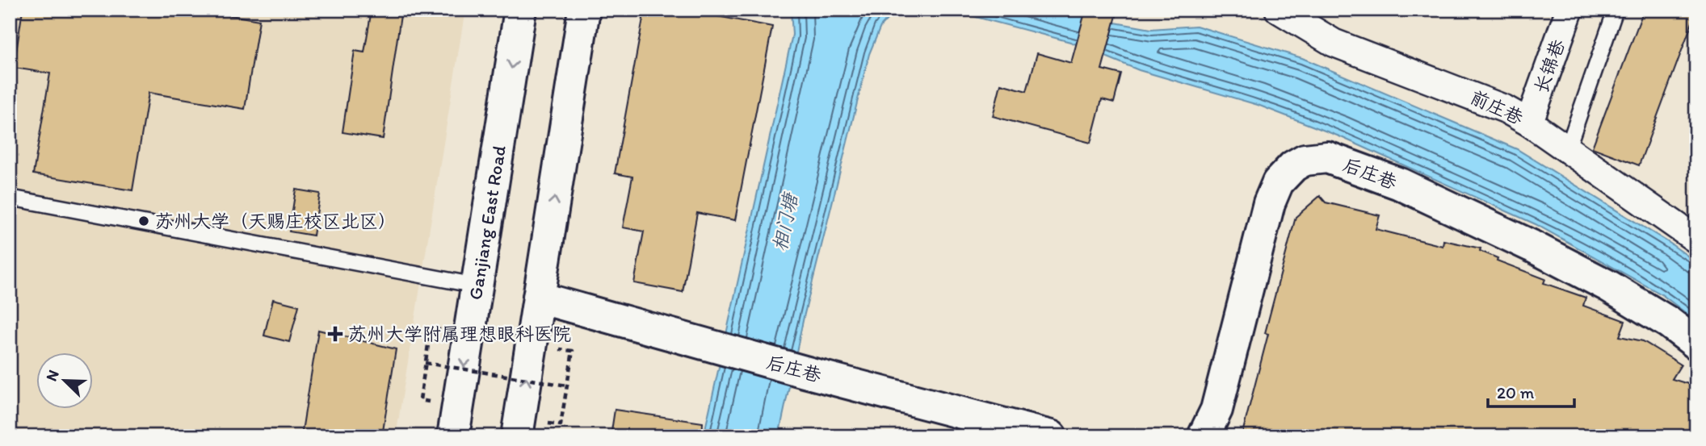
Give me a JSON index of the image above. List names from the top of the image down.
{
  "streets": {
    "street": [
      "长锦巷",
      "前庄巷",
      "后庄巷",
      "Ganjiang East Road"
    ]
  },
  "crossings": [
    ["长锦巷", "前庄巷"]
  ],
  "water": ["相门塘"],
  "places": {
    "other": ["苏州大学（天赐庄校区北区）"],
    "health": ["苏州大学附属理想眼科医院"]
  },
  "scale_bar": "20 m",
  "north": "top left"
}
